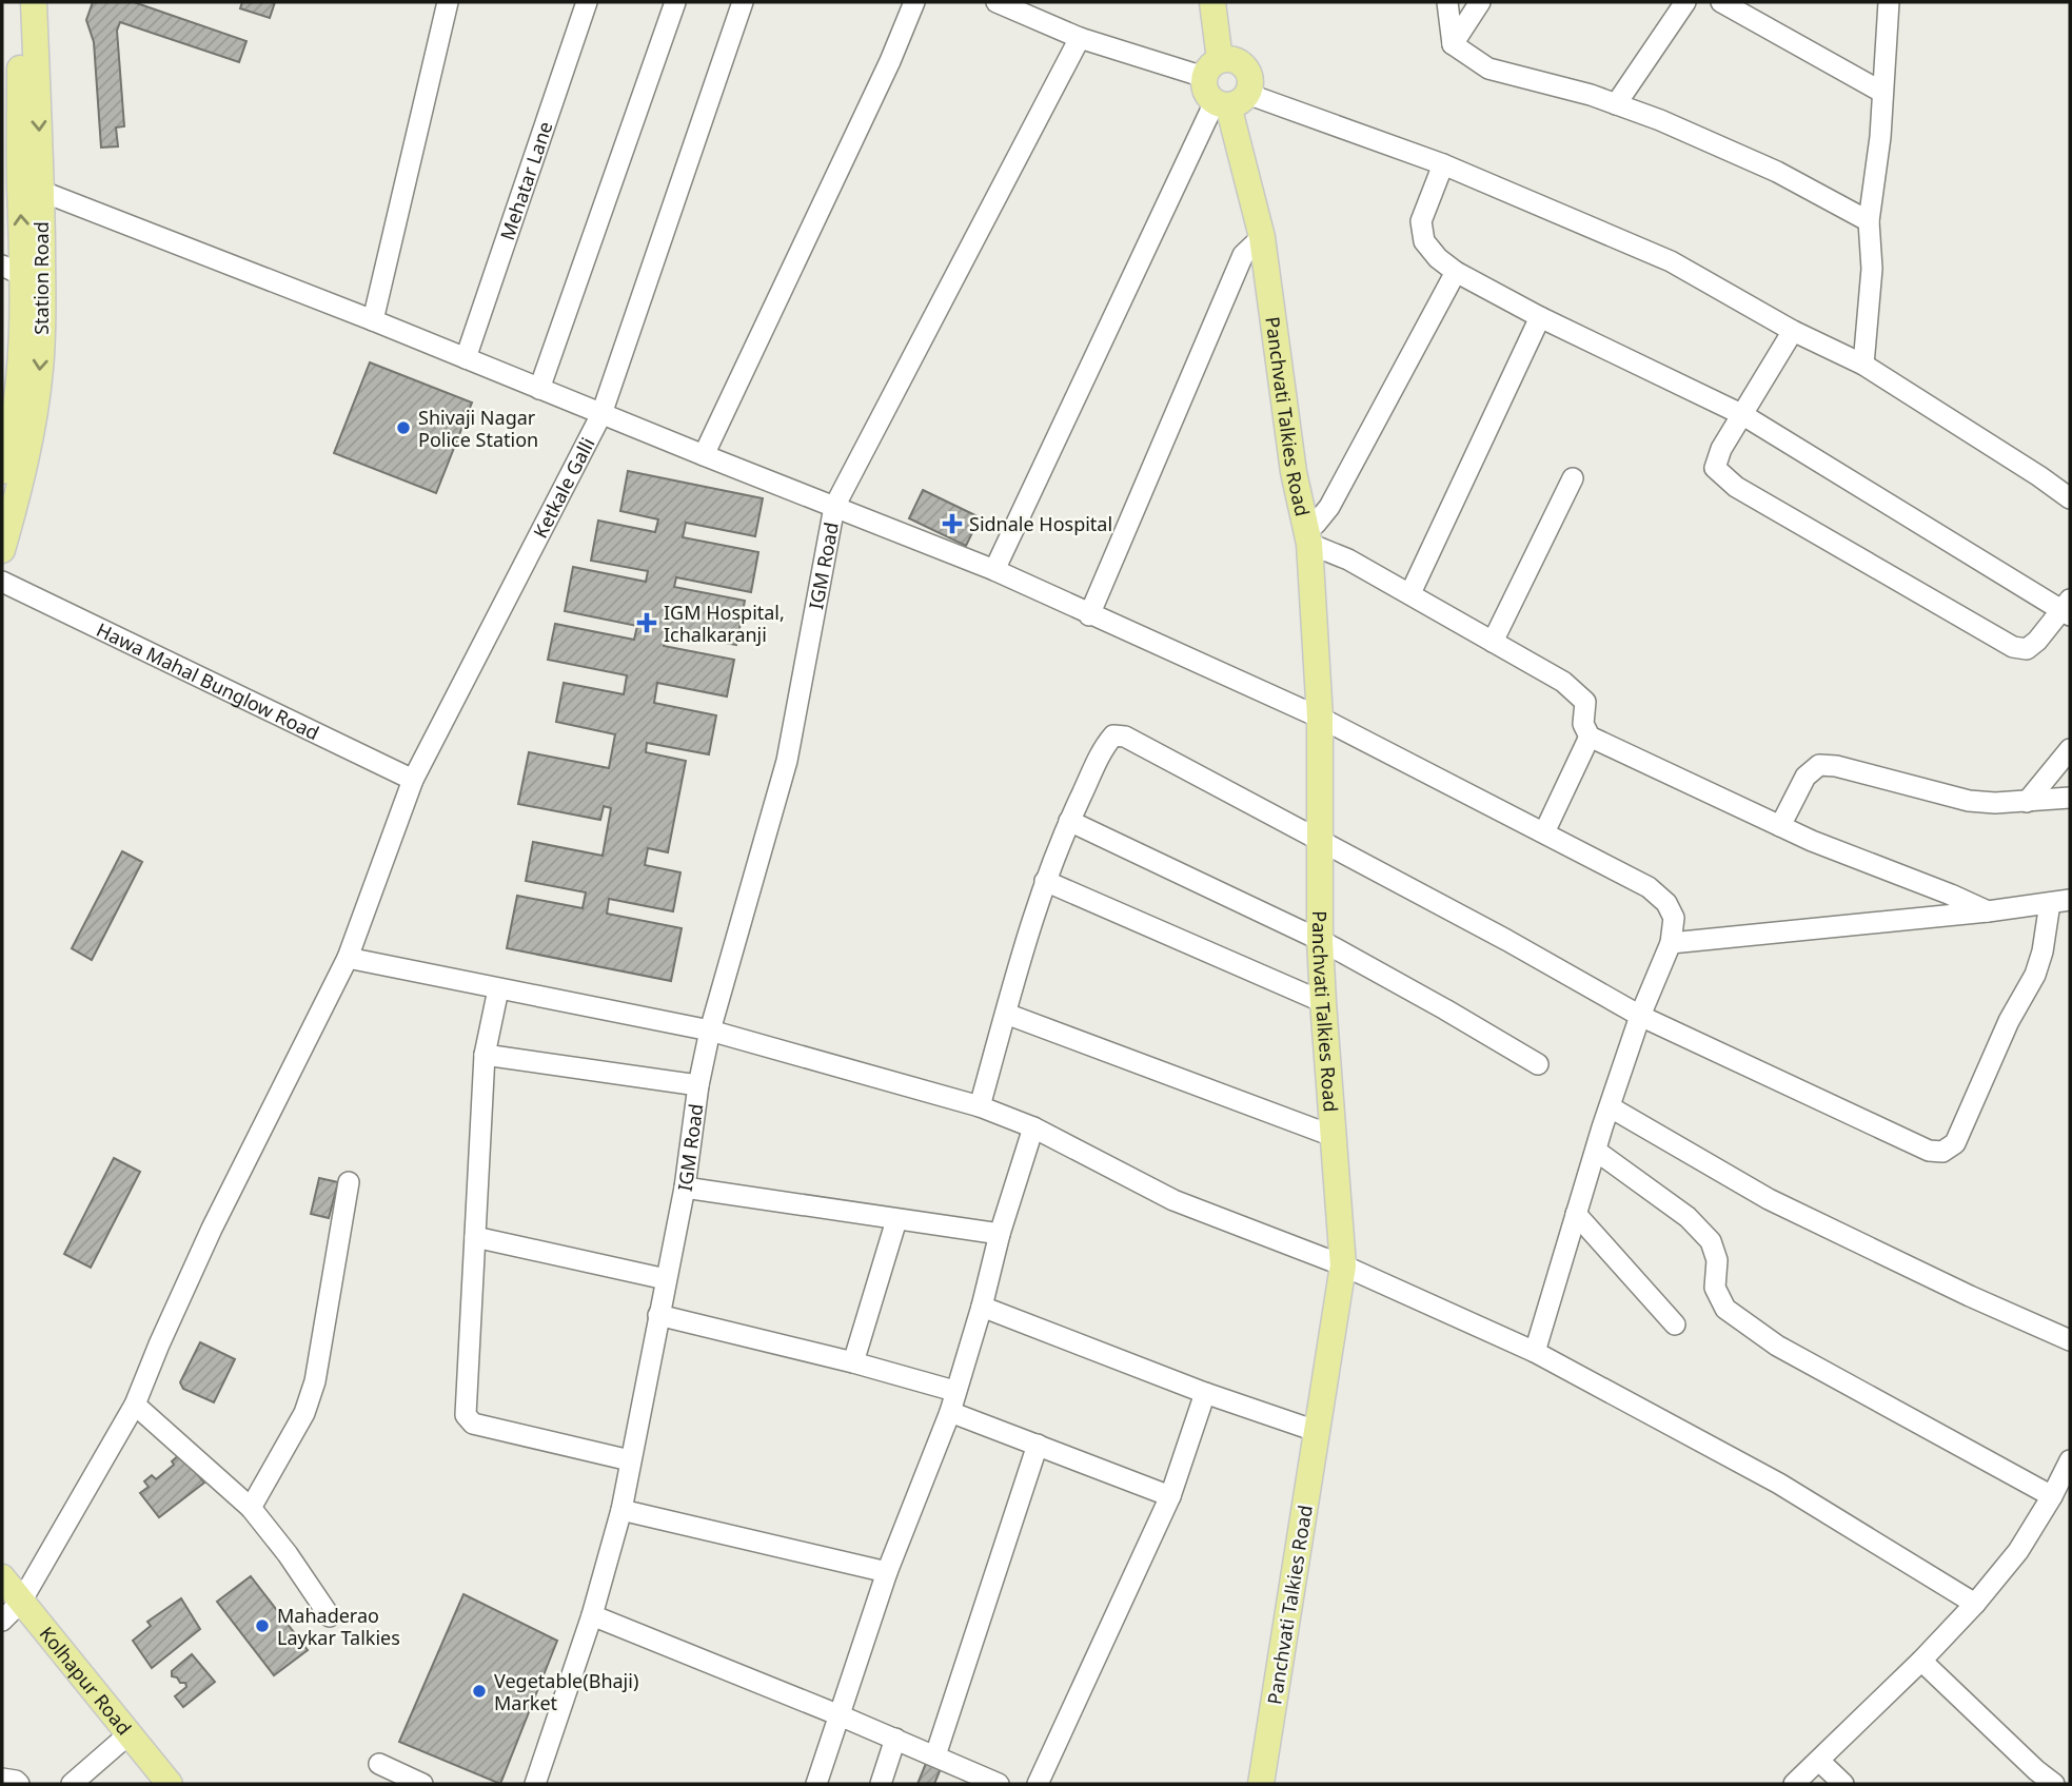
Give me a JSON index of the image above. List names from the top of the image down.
{
  "streets": {
    "main road": ["Station Road", "Panchvati Talkies Road", "Kolhapur Road"],
    "street": [
      "Mehatar Lane",
      "Ketkale Galli",
      "IGM Road",
      "Hawa Mahal Bunglow Road"
    ]
  },
  "crossings": [
    ["Ketkale Galli", "Hawa Mahal Bunglow Road"],
    ["Ketkale Galli", "Kolhapur Road"]
  ],
  "places": {
    "other": ["Shivaji Nagar Police Station", "Mahaderao Laykar Talkies", "Vegetable(Bhaji) Market"],
    "health": ["Sidnale Hospital", "IGM Hospital, Ichalkaranji"]
  }
}
